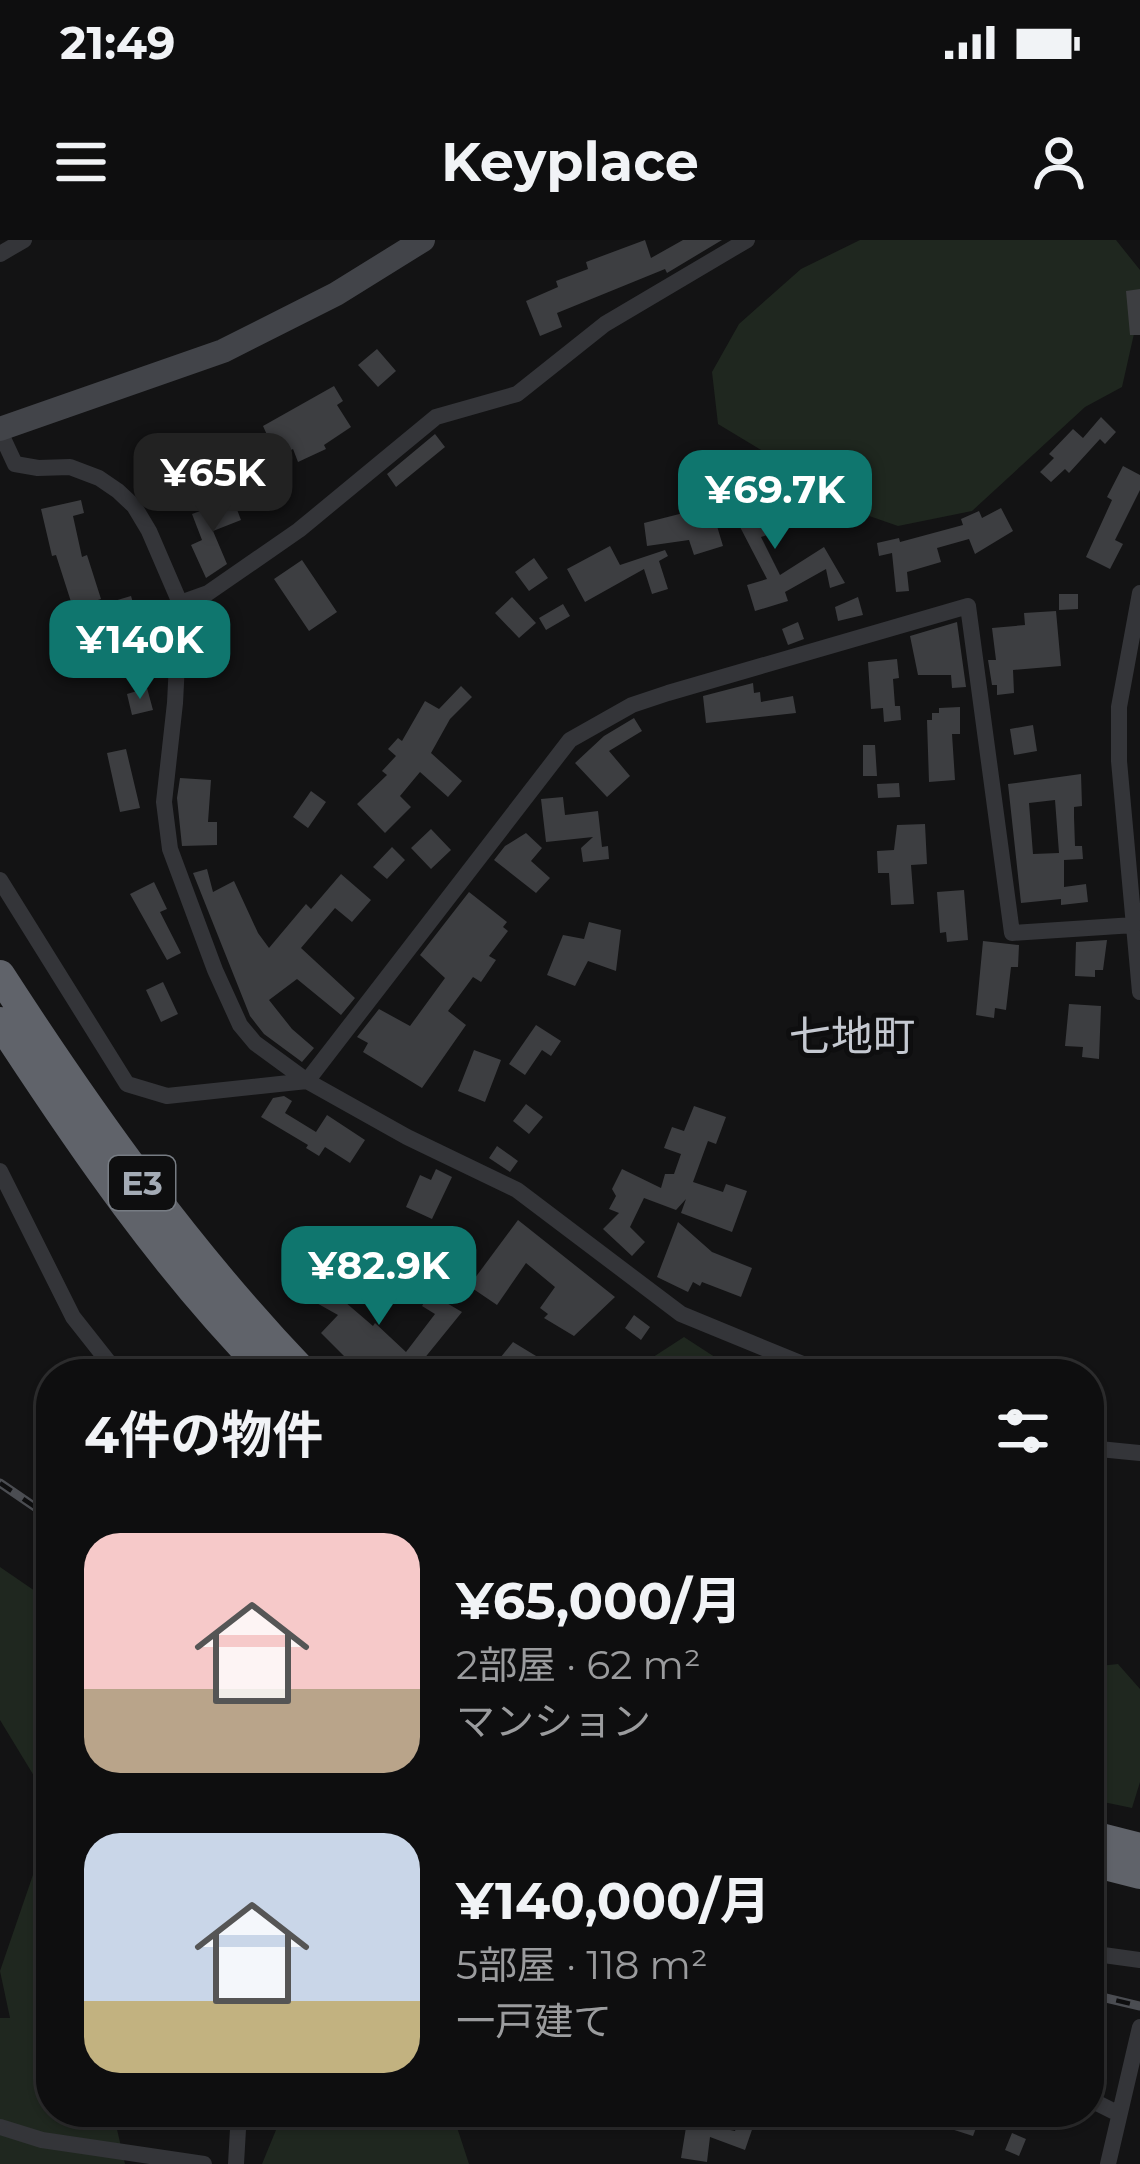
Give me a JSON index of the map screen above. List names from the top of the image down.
{
  "streets": {
    "highway": ["E3"]
  },
  "districts": ["七地町"],
  "page": {
    "status": "21:49",
    "header": "Keyplace",
    "price": [
      "¥65K",
      "¥69.7K",
      "¥140K",
      "¥82.9K"
    ],
    "heading": "4件の物件",
    "list": [
      {
        "name": "¥65,000/月",
        "note": "2部屋 · 62 m² · マンション"
      },
      {
        "name": "¥140,000/月",
        "note": "5部屋 · 118 m² · 一戸建て"
      }
    ]
  }
}
